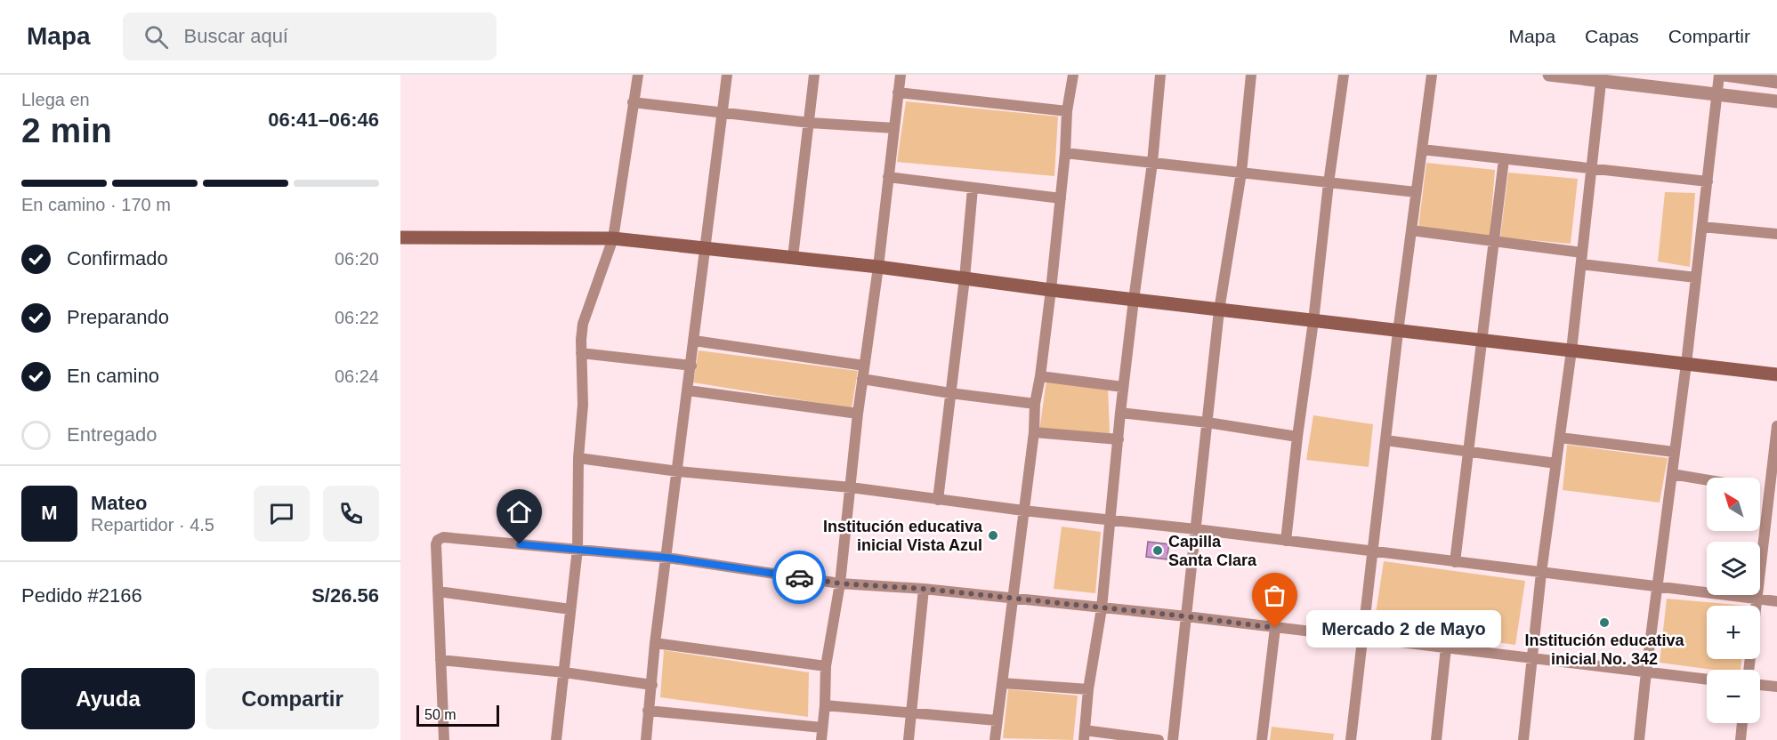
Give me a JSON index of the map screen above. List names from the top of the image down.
{
  "places": [
    "Institución educativa inicial Vista Azul",
    "Capilla Santa Clara",
    "Institución educativa inicial No. 342",
    "Mercado 2 de Mayo"
  ],
  "scale_bar": "50 m",
  "north": "top left",
  "page": {
    "header": "Mapa",
    "search": "Buscar aquí",
    "nav": ["Mapa", "Capas", "Compartir"],
    "heading": ["2 min", "Llega en", "06:41–06:46"],
    "panel": [
      "Mateo",
      "Repartidor · 4.5",
      "Pedido #2166",
      "S/26.56"
    ],
    "bar": "En camino · 170 m",
    "list": [
      ["Confirmado", "06:20"],
      ["Preparando", "06:22"],
      ["En camino", "06:24"],
      "Entregado"
    ],
    "map_buttons": ["+", "−"],
    "round": "M",
    "bubble": "Mercado 2 de Mayo",
    "buttons": ["Ayuda", "Compartir"],
    "scale": "50 m"
  }
}
